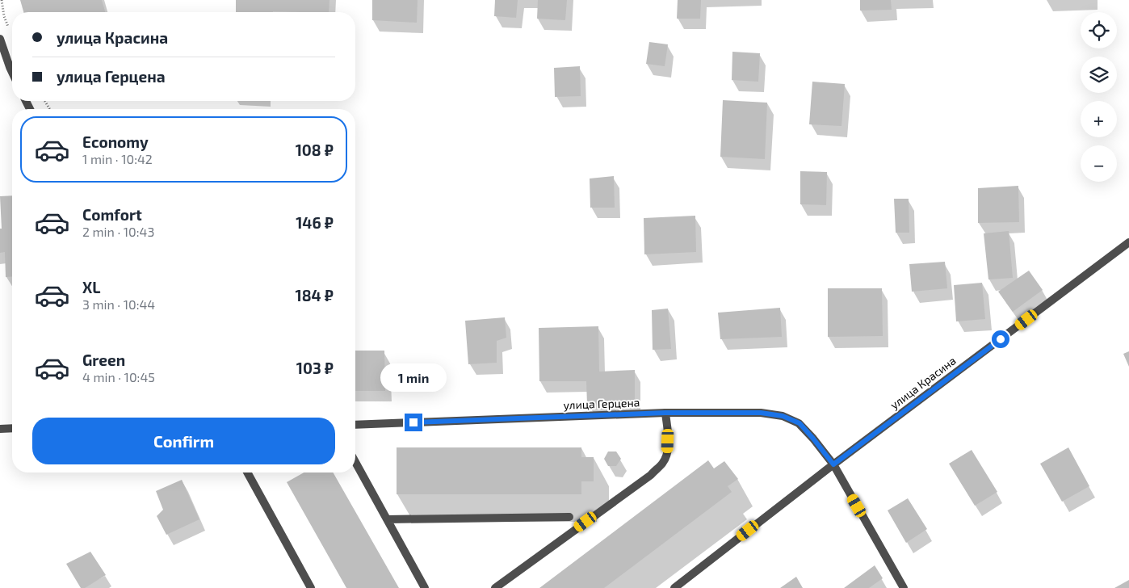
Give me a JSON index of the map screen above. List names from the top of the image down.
{
  "streets": {
    "street": ["улица Красина", "улица Герцена"]
  },
  "crossings": [
    ["улица Красина", "улица Герцена"]
  ],
  "page": {
    "map_buttons": ["+", "−"],
    "banner": ["улица Красина", "улица Герцена"],
    "list": [
      {
        "name": "Economy",
        "note": "1 min · 10:42",
        "value": "108 ₽"
      },
      {
        "name": "Comfort",
        "note": "2 min · 10:43",
        "value": "146 ₽"
      },
      {
        "name": "XL",
        "note": "3 min · 10:44",
        "value": "184 ₽"
      },
      {
        "name": "Green",
        "note": "4 min · 10:45",
        "value": "103 ₽"
      }
    ],
    "bubble": "1 min",
    "buttons": "Confirm"
  }
}
